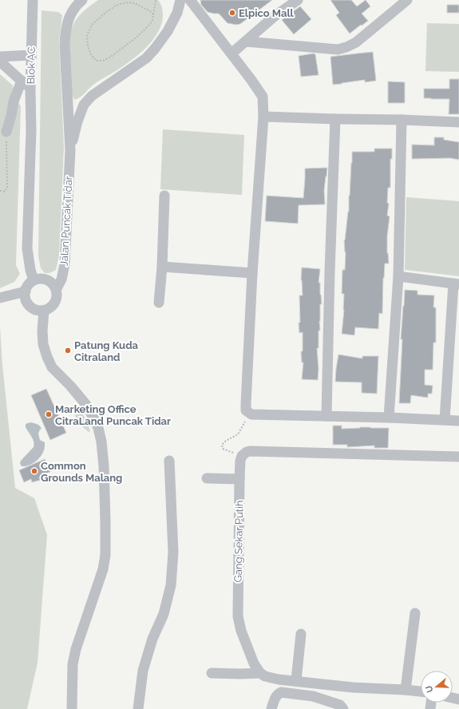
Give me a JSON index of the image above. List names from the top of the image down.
{
  "streets": {
    "street": ["Blok AC", "Jalan Puncak Tidar", "Gang Sekar Putih"]
  },
  "crossings": [
    ["Blok AC", "Jalan Puncak Tidar"]
  ],
  "places": [
    "Elpico Mall",
    "Patung Kuda Citraland",
    "Marketing Office CitraLand Puncak Tidar",
    "Common Grounds Malang"
  ],
  "north": "left"
}
